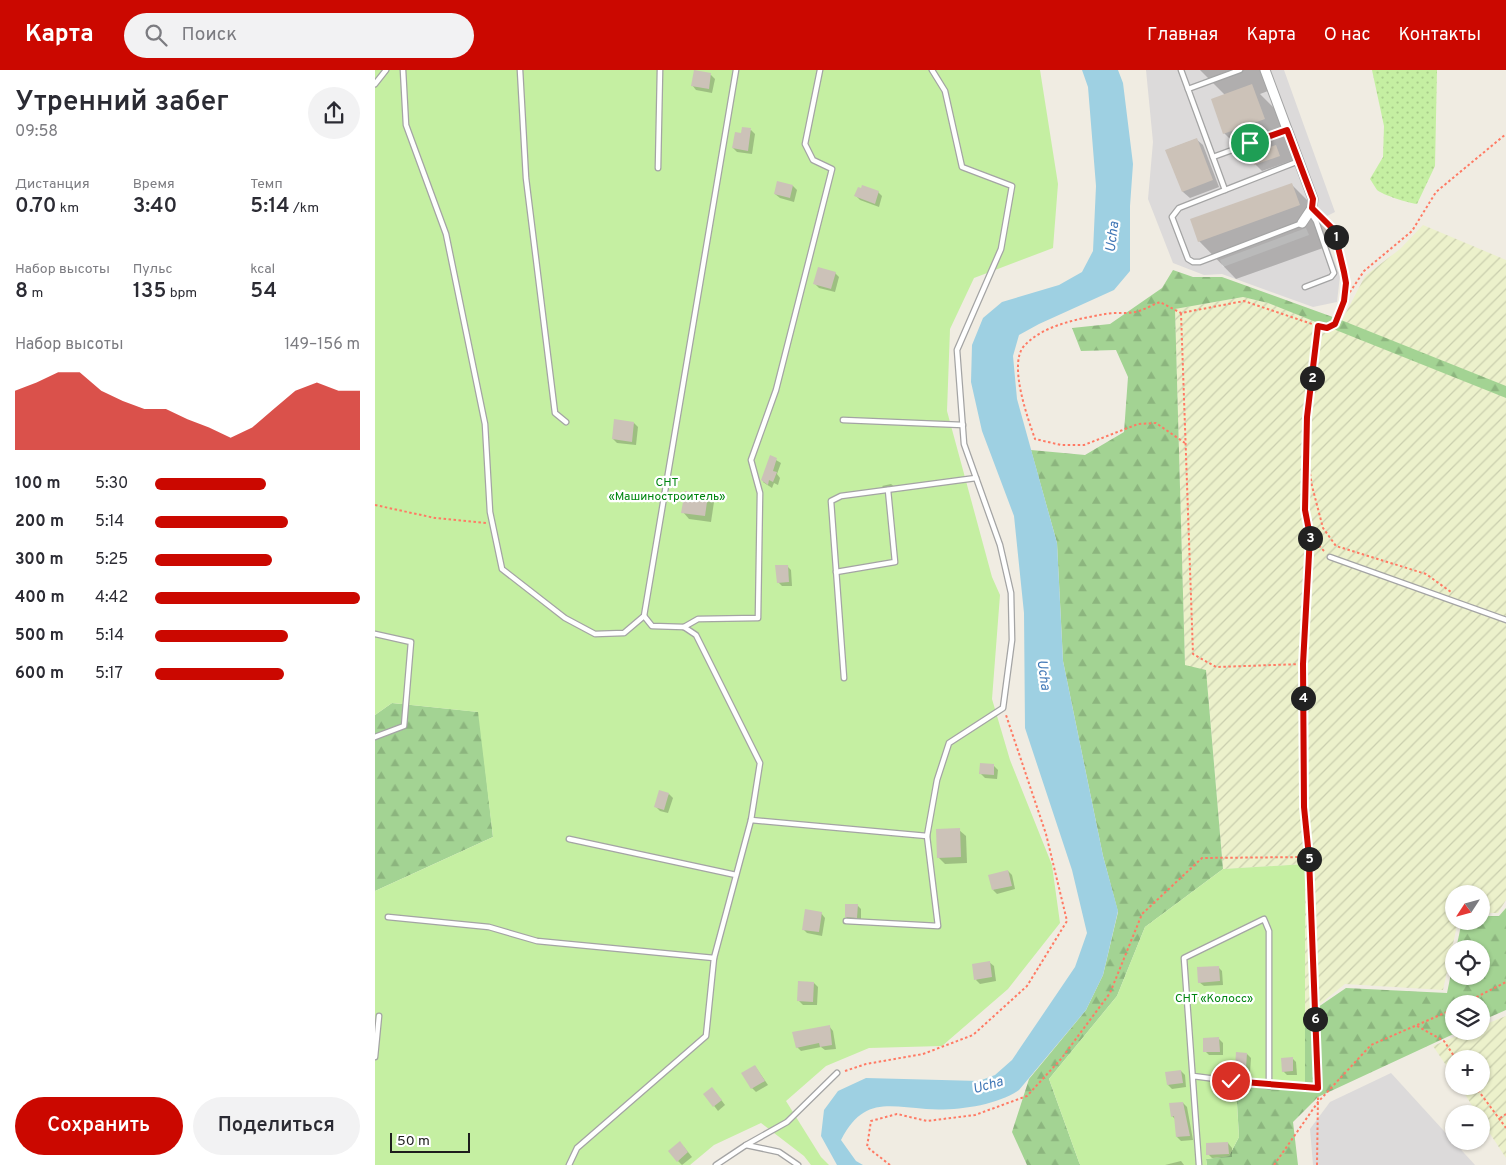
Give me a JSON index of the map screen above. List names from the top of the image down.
{
  "water": ["Ucha"],
  "parks": ["СНТ «Машиностроитель»", "СНТ «Колосс»"],
  "scale_bar": "50 m",
  "north": "bottom left",
  "page": {
    "header": "Карта",
    "search": "Поиск",
    "nav": [
      "Главная",
      "Карта",
      "О нас",
      "Контакты"
    ],
    "heading": ["Утренний забег", "09:58"],
    "stats": [
      ["Дистанция", "0.70 km"],
      ["Время", "3:40"],
      ["Темп", "5:14 /km"],
      ["Набор высоты", "8 m"],
      ["Пульс", "135 bpm"],
      ["kcal", "54"]
    ],
    "pins": [
      "1",
      "2",
      "3",
      "4",
      "5",
      "6"
    ],
    "chart": ["Набор высоты", "149–156 m"],
    "list": [
      {
        "name": "100 m",
        "note": "5:30"
      },
      {
        "name": "200 m",
        "note": "5:14"
      },
      {
        "name": "300 m",
        "note": "5:25"
      },
      {
        "name": "400 m",
        "note": "4:42"
      },
      {
        "name": "500 m",
        "note": "5:14"
      },
      {
        "name": "600 m",
        "note": "5:17"
      }
    ],
    "map_buttons": ["+", "−"],
    "buttons": ["Сохранить", "Поделиться"],
    "scale": "50 m"
  }
}
